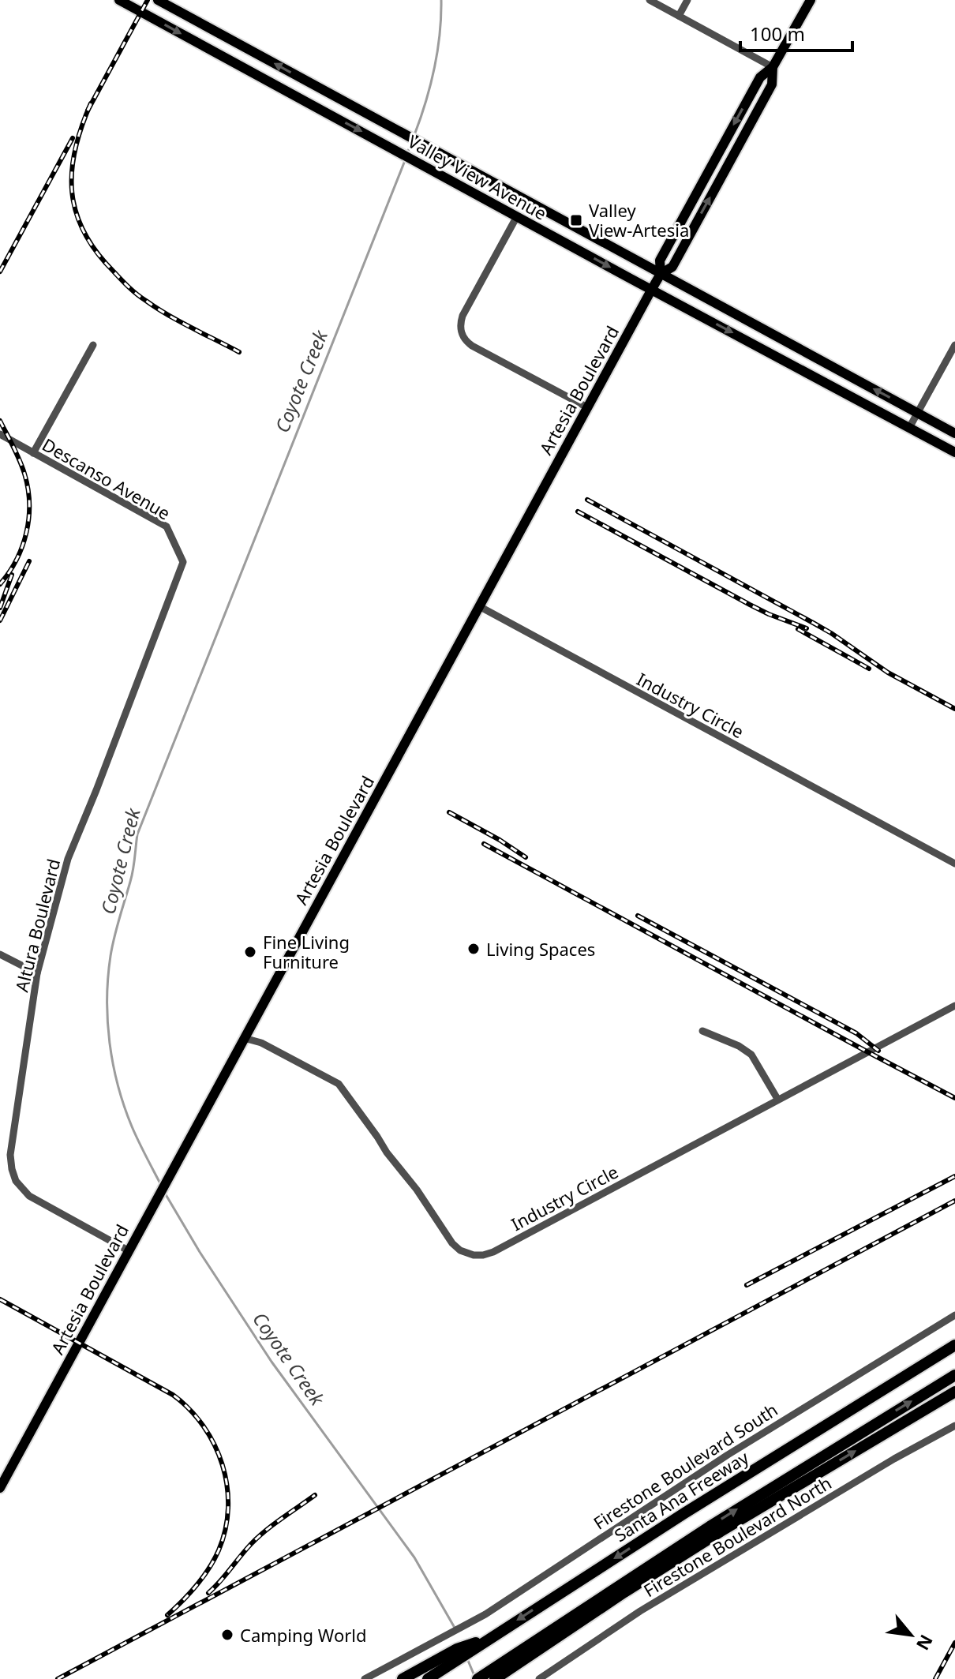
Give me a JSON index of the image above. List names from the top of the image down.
{
  "streets": {
    "highway": ["Santa Ana Freeway"],
    "main road": ["Valley View Avenue", "Artesia Boulevard"],
    "street": [
      "Descanso Avenue",
      "Industry Circle",
      "Altura Boulevard",
      "Firestone Boulevard South",
      "Firestone Boulevard North"
    ]
  },
  "crossings": [
    ["Valley View Avenue", "Artesia Boulevard"],
    ["Artesia Boulevard", "Industry Circle"],
    ["Artesia Boulevard", "Altura Boulevard"],
    ["Descanso Avenue", "Altura Boulevard"]
  ],
  "water": ["Coyote Creek"],
  "places": {
    "transit": ["Valley View-Artesia"],
    "other": ["Living Spaces", "Fine Living Furniture", "Camping World"]
  },
  "scale_bar": "100 m",
  "north": "bottom right"
}
